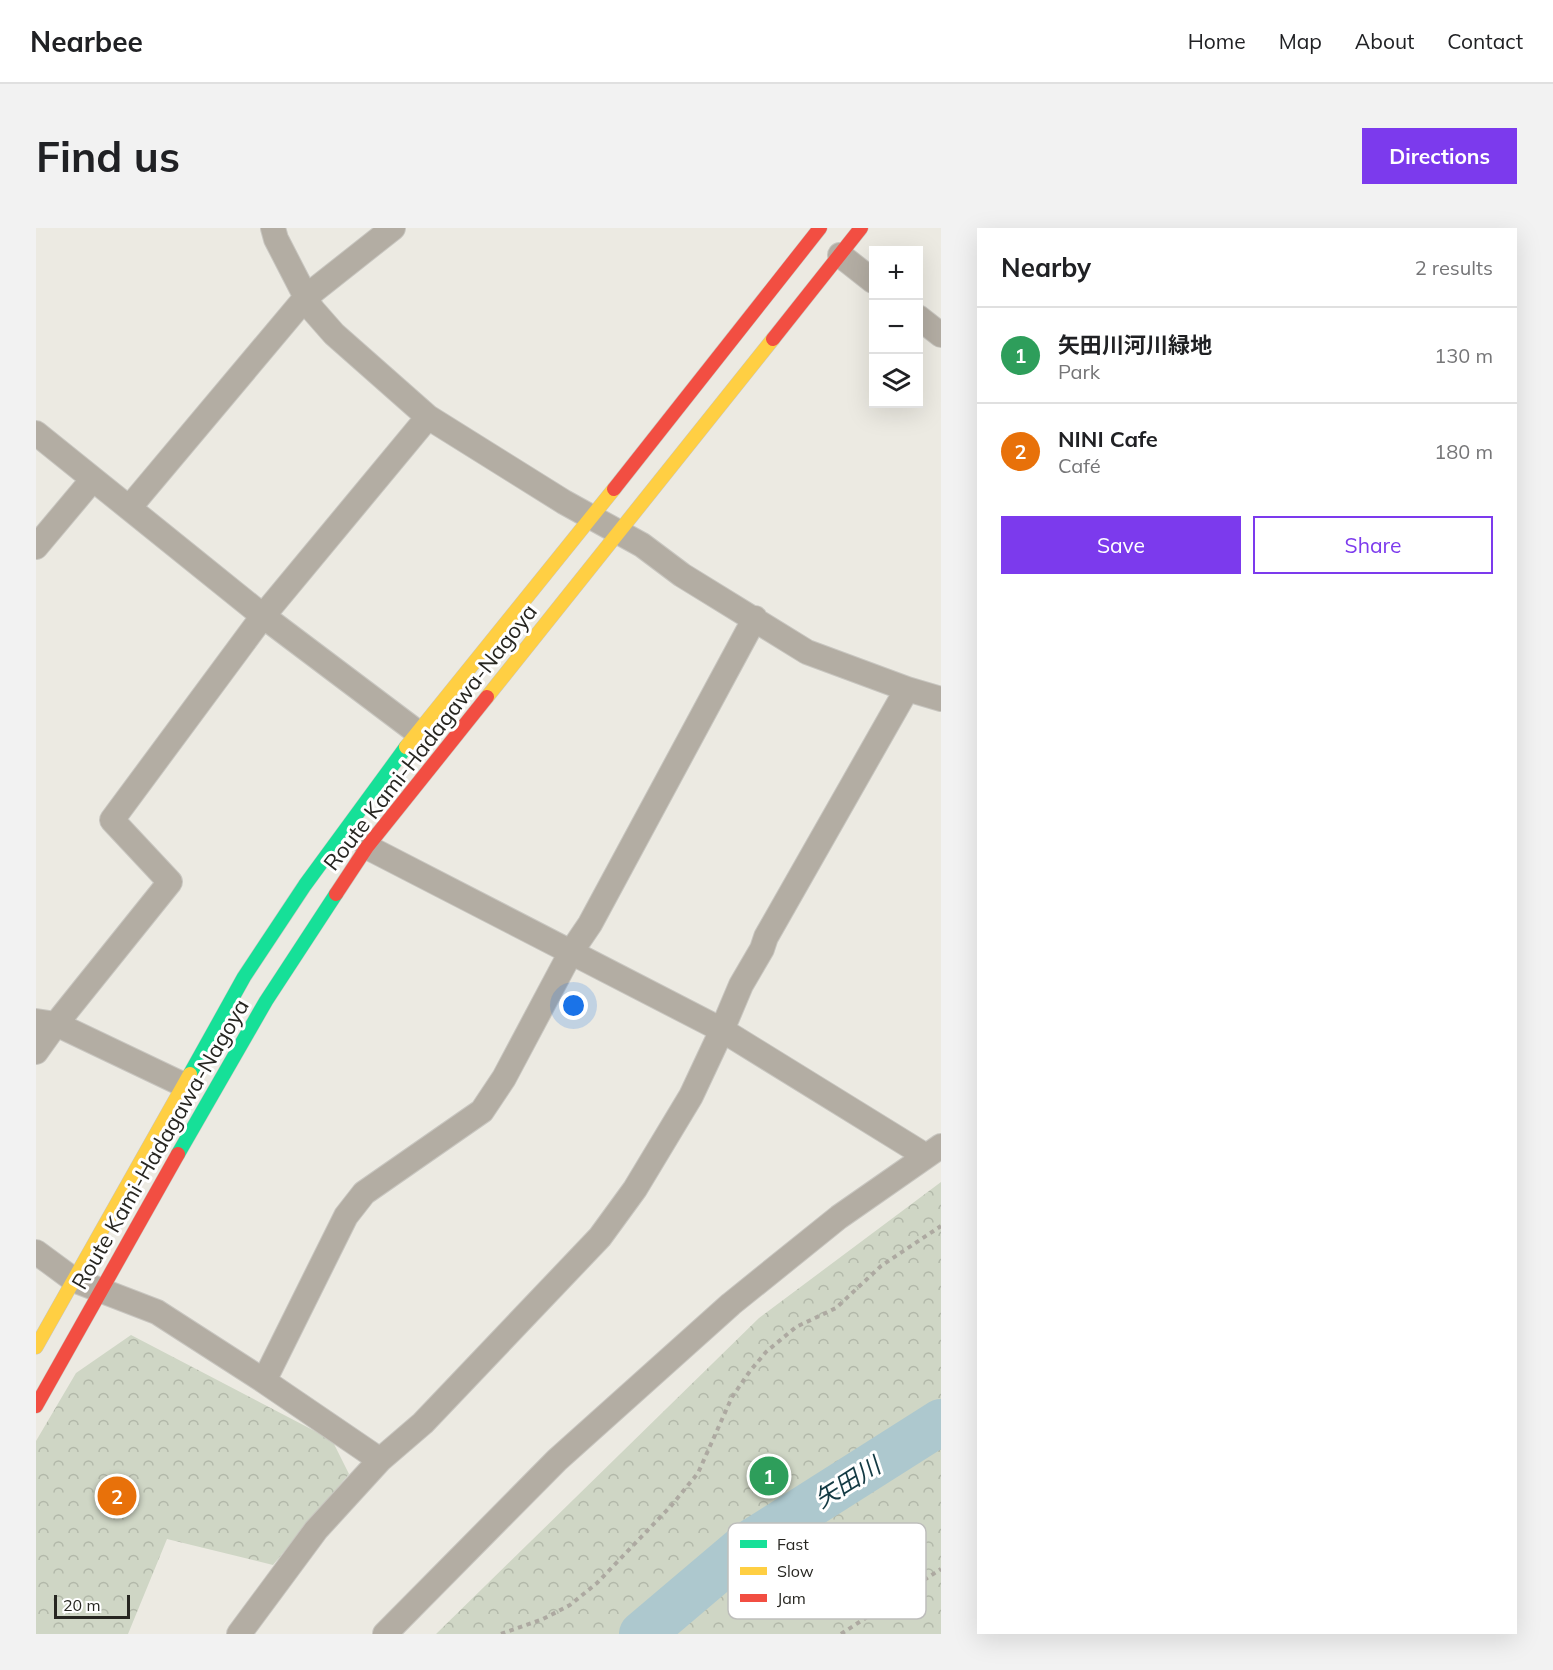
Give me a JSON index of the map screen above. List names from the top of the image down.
{
  "streets": {
    "main road": ["Route Kami-Hadagawa-Nagoya"]
  },
  "water": ["矢田川"],
  "legend": ["Fast", "Slow", "Jam"],
  "scale_bar": "20 m",
  "page": {
    "header": "Nearbee",
    "nav": [
      "Home",
      "Map",
      "About",
      "Contact"
    ],
    "buttons": [
      "Directions",
      ["Save", "Share"]
    ],
    "title": "Find us",
    "heading": ["Nearby", "2 results"],
    "map_buttons": ["+", "−"],
    "list": [
      {
        "mark": "1",
        "name": "矢田川河川緑地",
        "note": "Park",
        "value": "130 m"
      },
      {
        "mark": "2",
        "name": "NINI Cafe",
        "note": "Café",
        "value": "180 m"
      }
    ],
    "pins": ["1", "2"],
    "scale": "20 m"
  }
}
